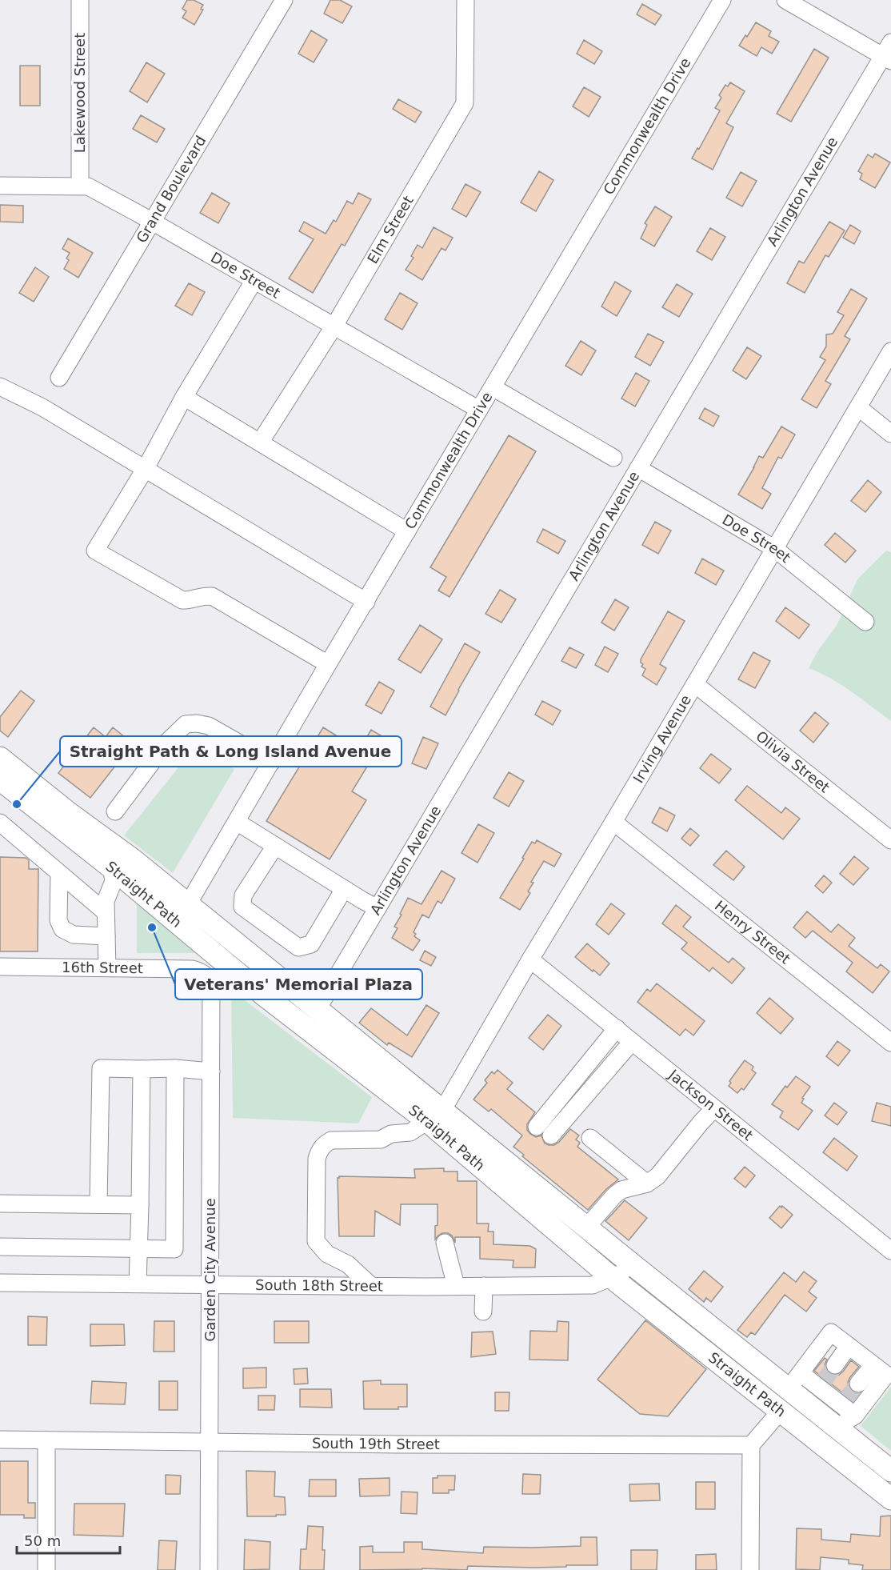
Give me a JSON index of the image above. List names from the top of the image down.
{
  "streets": {
    "main road": ["Straight Path"],
    "street": [
      "Lakewood Street",
      "Commonwealth Drive",
      "Grand Boulevard",
      "Arlington Avenue",
      "Elm Street",
      "Doe Street",
      "Irving Avenue",
      "Olivia Street",
      "Henry Street",
      "16th Street",
      "Jackson Street",
      "Garden City Avenue",
      "South 18th Street",
      "South 19th Street"
    ]
  },
  "crossings": [
    ["Lakewood Street", "Doe Street"],
    ["Commonwealth Drive", "Doe Street"],
    ["Commonwealth Drive", "Straight Path"],
    ["Grand Boulevard", "Doe Street"],
    ["Arlington Avenue", "Doe Street"],
    ["Arlington Avenue", "Straight Path"],
    ["Elm Street", "Doe Street"],
    ["Doe Street", "Irving Avenue"],
    ["Irving Avenue", "Olivia Street"],
    ["Irving Avenue", "Straight Path"],
    ["Irving Avenue", "Henry Street"],
    ["Irving Avenue", "Jackson Street"],
    ["Straight Path", "South 18th Street"],
    ["16th Street", "Garden City Avenue"],
    ["Garden City Avenue", "South 18th Street"],
    ["Garden City Avenue", "South 19th Street"]
  ],
  "places": ["Straight Path & Long Island Avenue", "Veterans' Memorial Plaza"],
  "scale_bar": "50 m"
}
